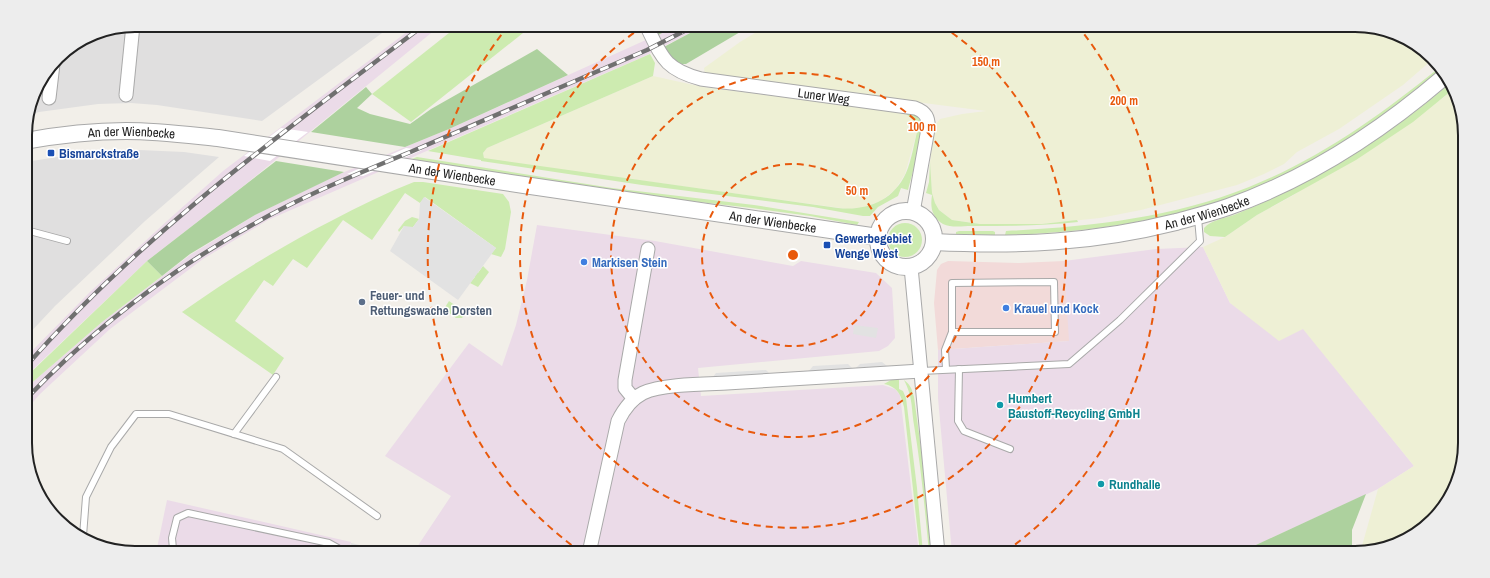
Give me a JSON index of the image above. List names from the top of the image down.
{
  "streets": {
    "street": ["Luner Weg", "An der Wienbecke"]
  },
  "crossings": [
    ["Luner Weg", "An der Wienbecke"]
  ],
  "places": {
    "transit": ["Bismarckstraße", "Gewerbegebiet Wenge West"],
    "other": [
      "Markisen Stein",
      "Feuer- und Rettungswache Dorsten",
      "Krauel und Kock",
      "Humbert Baustoff-Recycling GmbH",
      "Rundhalle"
    ]
  },
  "rings": [
    "150 m",
    "200 m",
    "100 m",
    "50 m"
  ]
}
